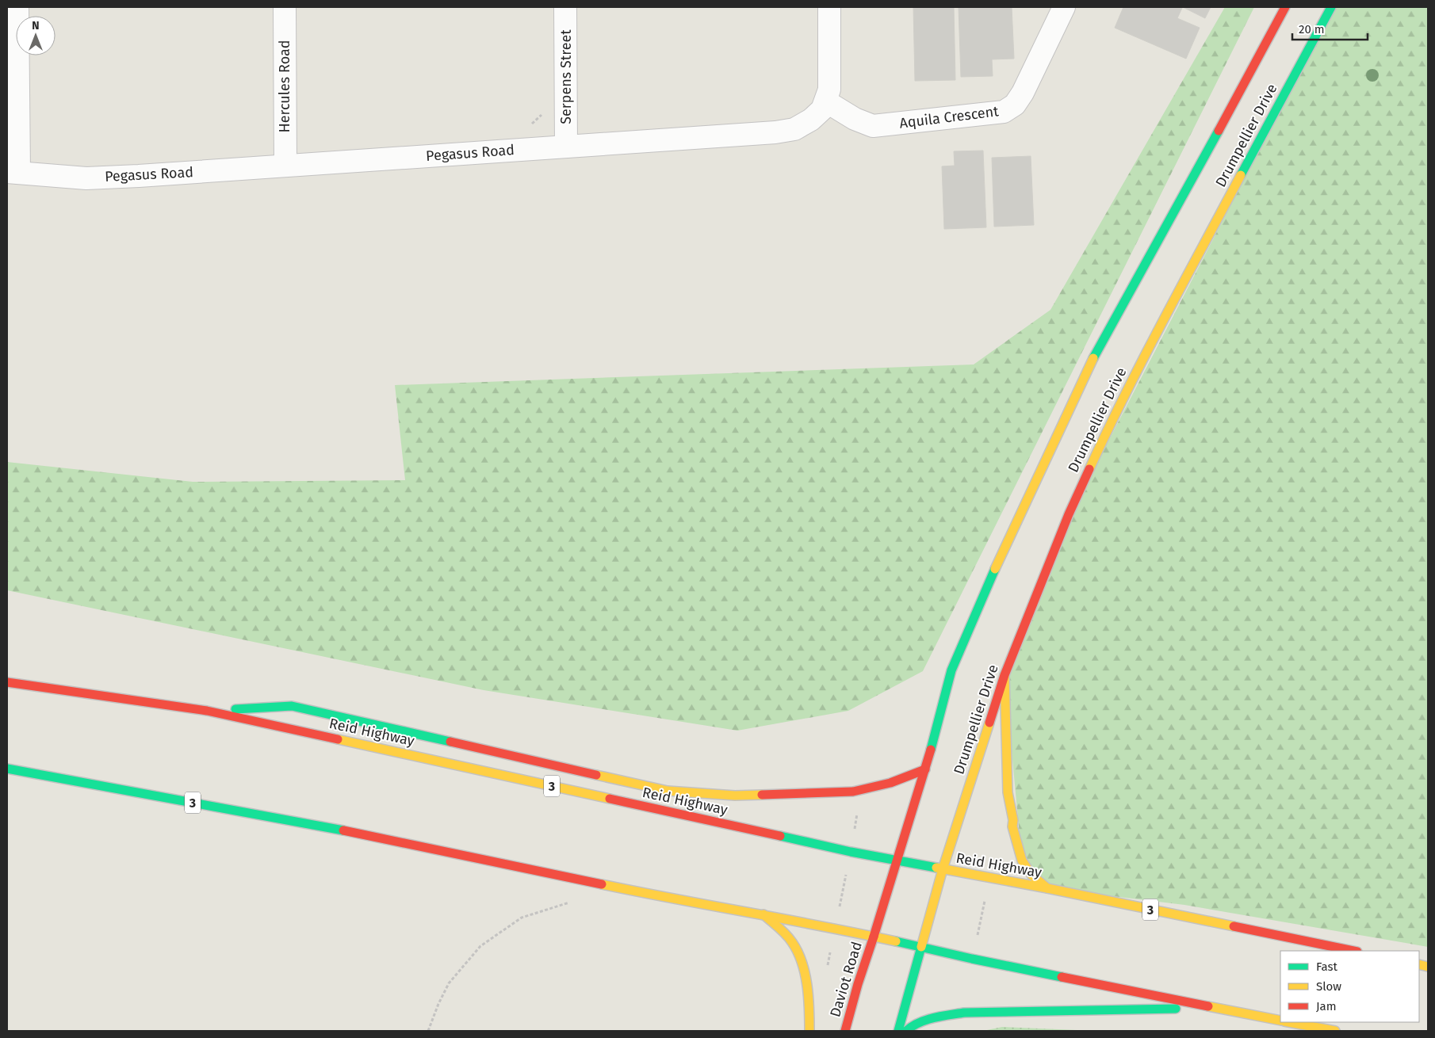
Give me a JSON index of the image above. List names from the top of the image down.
{
  "streets": {
    "main road": [
      "Drumpellier Drive",
      "Reid Highway",
      "3",
      "Daviot Road"
    ],
    "street": [
      "Serpens Street",
      "Hercules Road",
      "Aquila Crescent",
      "Pegasus Road"
    ]
  },
  "crossings": [
    ["Serpens Street", "Pegasus Road"],
    ["Hercules Road", "Pegasus Road"],
    ["Aquila Crescent", "Pegasus Road"],
    ["Drumpellier Drive", "Reid Highway"],
    ["Drumpellier Drive", "3"],
    ["Drumpellier Drive", "Daviot Road"],
    ["Reid Highway", "Daviot Road"],
    ["3", "Daviot Road"]
  ],
  "legend": ["Fast", "Slow", "Jam"],
  "scale_bar": "20 m",
  "north": "top"
}
